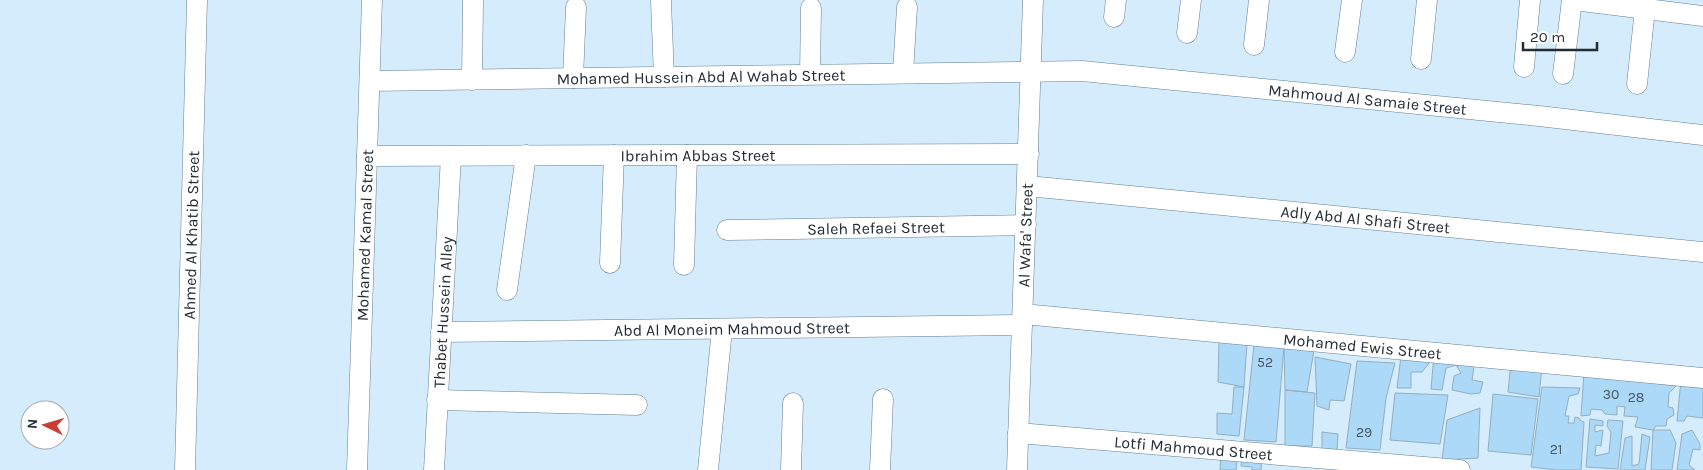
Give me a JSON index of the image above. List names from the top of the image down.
{
  "streets": {
    "street": [
      "Mohamed Hussein Abd Al Wahab Street",
      "Mahmoud Al Samaie Street",
      "Ibrahim Abbas Street",
      "Adly Abd Al Shafi Street",
      "Saleh Refaei Street",
      "Ahmed Al Khatib Street",
      "Mohamed Kamal Street",
      "Al Wafa' Street",
      "Thabet Hussein Alley",
      "Abd Al Moneim Mahmoud Street",
      "Mohamed Ewis Street",
      "Lotfi Mahmoud Street"
    ]
  },
  "crossings": [
    ["Mohamed Hussein Abd Al Wahab Street", "Mahmoud Al Samaie Street"],
    ["Mohamed Hussein Abd Al Wahab Street", "Mohamed Kamal Street"],
    ["Mohamed Hussein Abd Al Wahab Street", "Al Wafa' Street"],
    ["Mahmoud Al Samaie Street", "Al Wafa' Street"],
    ["Ibrahim Abbas Street", "Mohamed Kamal Street"],
    ["Ibrahim Abbas Street", "Al Wafa' Street"],
    ["Ibrahim Abbas Street", "Thabet Hussein Alley"],
    ["Adly Abd Al Shafi Street", "Al Wafa' Street"],
    ["Saleh Refaei Street", "Al Wafa' Street"],
    ["Al Wafa' Street", "Abd Al Moneim Mahmoud Street"],
    ["Al Wafa' Street", "Mohamed Ewis Street"],
    ["Al Wafa' Street", "Lotfi Mahmoud Street"],
    ["Thabet Hussein Alley", "Abd Al Moneim Mahmoud Street"],
    ["Abd Al Moneim Mahmoud Street", "Mohamed Ewis Street"]
  ],
  "house_numbers": [
    "52",
    "30",
    "28",
    "29",
    "21"
  ],
  "scale_bar": "20 m",
  "north": "left"
}
